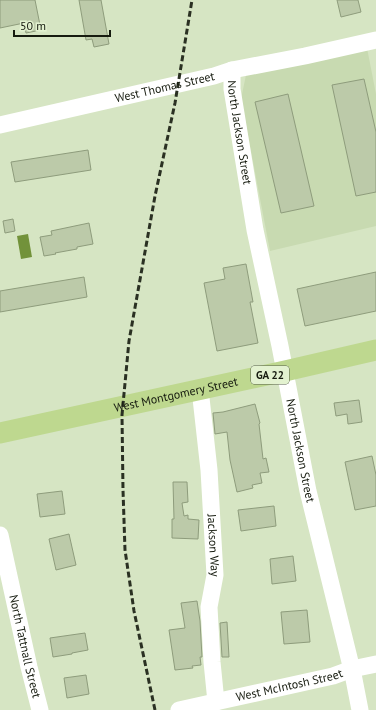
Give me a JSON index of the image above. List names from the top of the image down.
{
  "streets": {
    "main road": ["GA 22", "West Montgomery Street"],
    "street": [
      "West Thomas Street",
      "North Jackson Street",
      "Jackson Way",
      "North Tattnall Street",
      "West McIntosh Street"
    ]
  },
  "crossings": [
    ["West Thomas Street", "North Jackson Street"],
    ["North Jackson Street", "West Montgomery Street"],
    ["North Jackson Street", "West McIntosh Street"],
    ["West Montgomery Street", "Jackson Way"],
    ["Jackson Way", "West McIntosh Street"]
  ],
  "scale_bar": "50 m"
}
